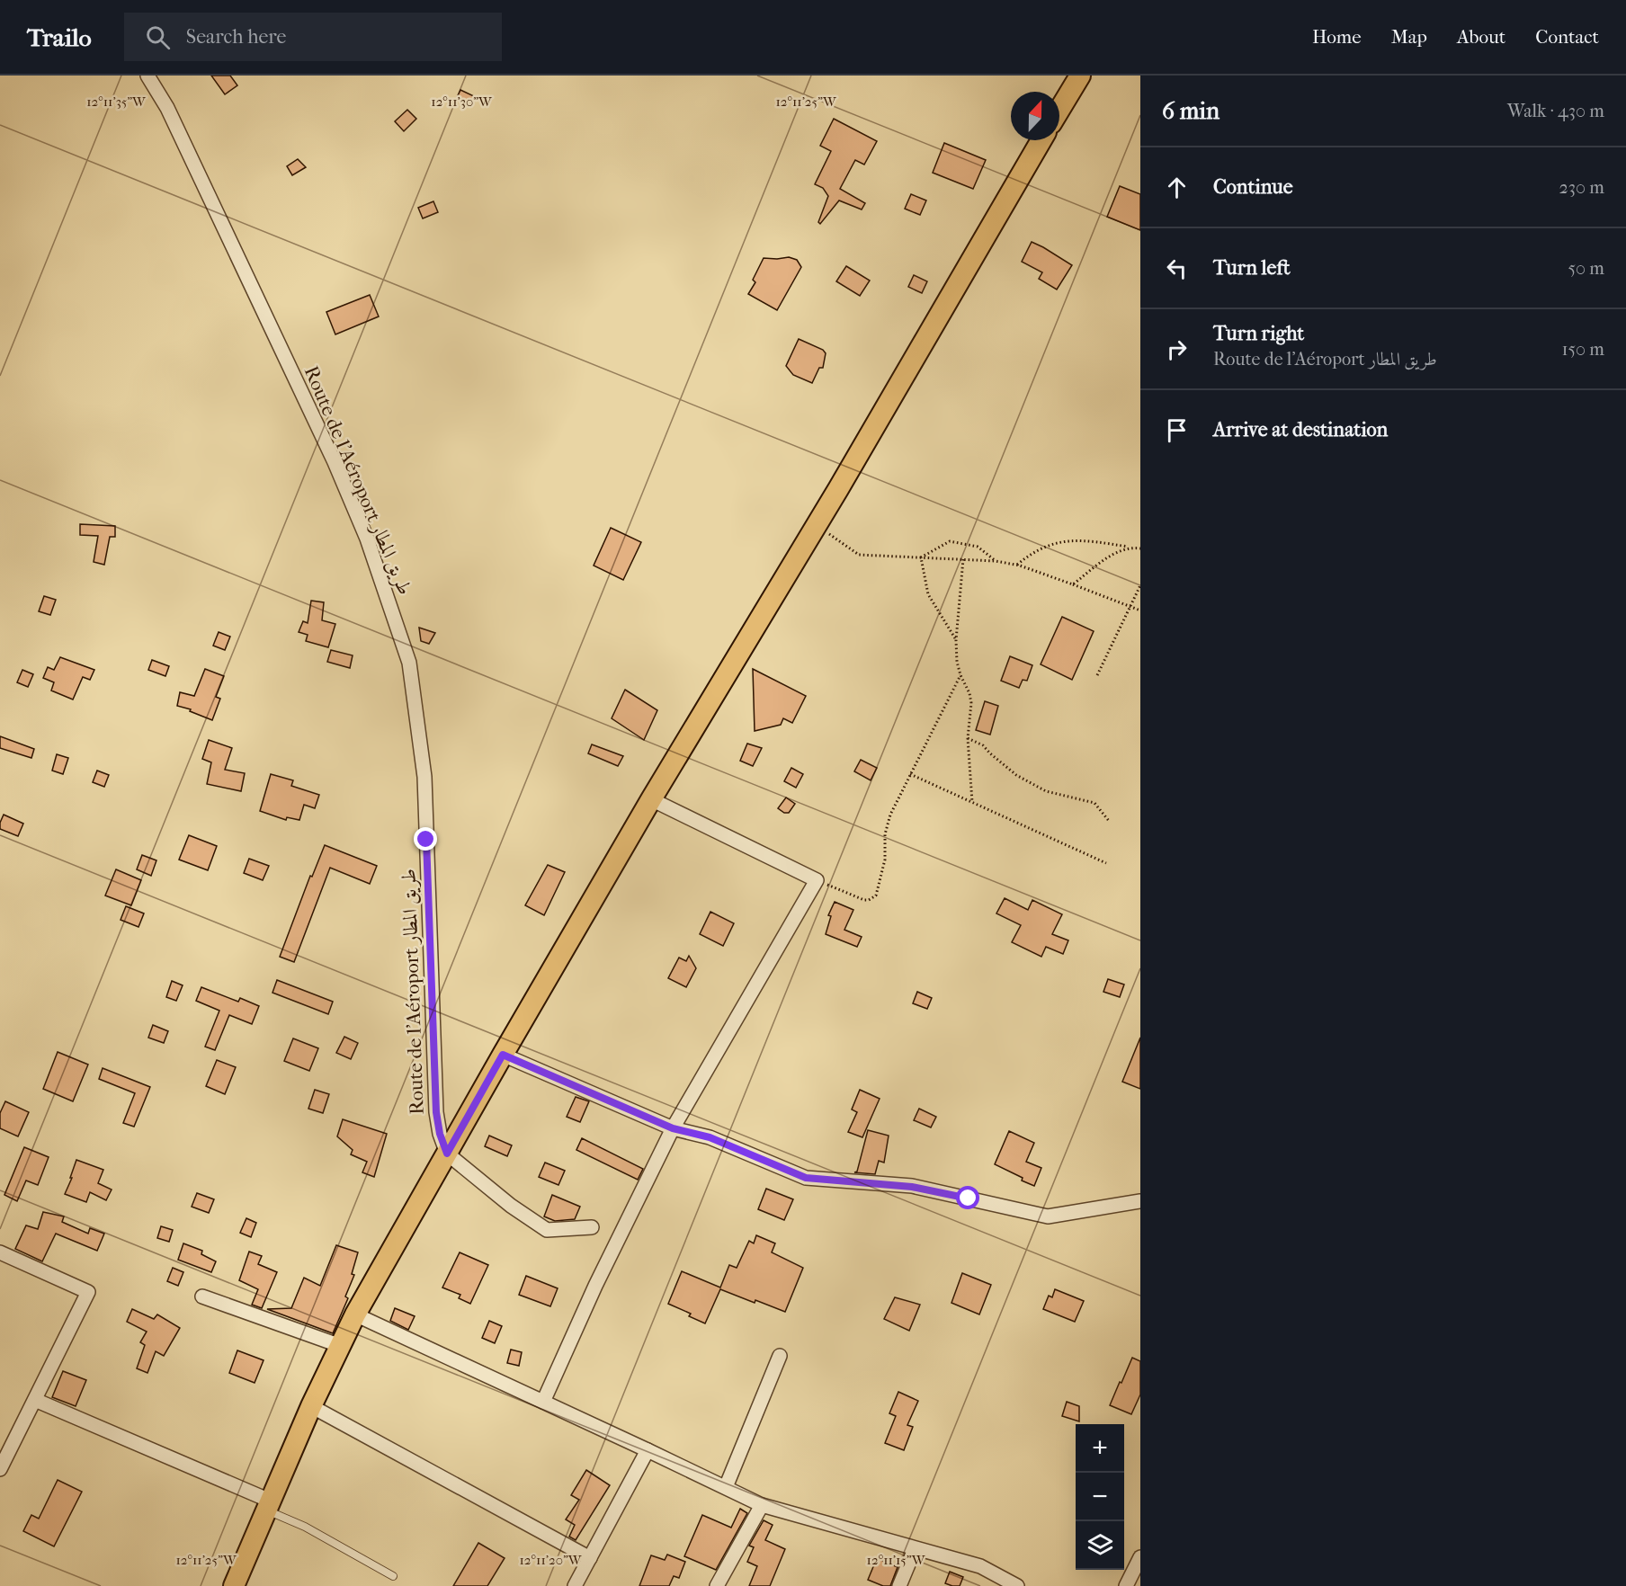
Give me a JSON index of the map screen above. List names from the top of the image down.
{
  "streets": {
    "street": ["Route de l'Aéroport طريق المطار"]
  },
  "north": "top",
  "page": {
    "header": "Trailo",
    "search": "Search here",
    "nav": [
      "Home",
      "Map",
      "About",
      "Contact"
    ],
    "heading": ["6 min", "Walk · 430 m"],
    "list": [
      ["Continue", "230 m"],
      ["Turn left", "50 m"],
      ["Turn right", "Route de l'Aéroport طريق المطار", "150 m"],
      "Arrive at destination"
    ],
    "map_buttons": ["+", "−"]
  },
  "coordinates": [
    "12°11'35\"W",
    "12°11'30\"W",
    "12°11'25\"W",
    "12°11'20\"W",
    "12°11'15\"W"
  ]
}
